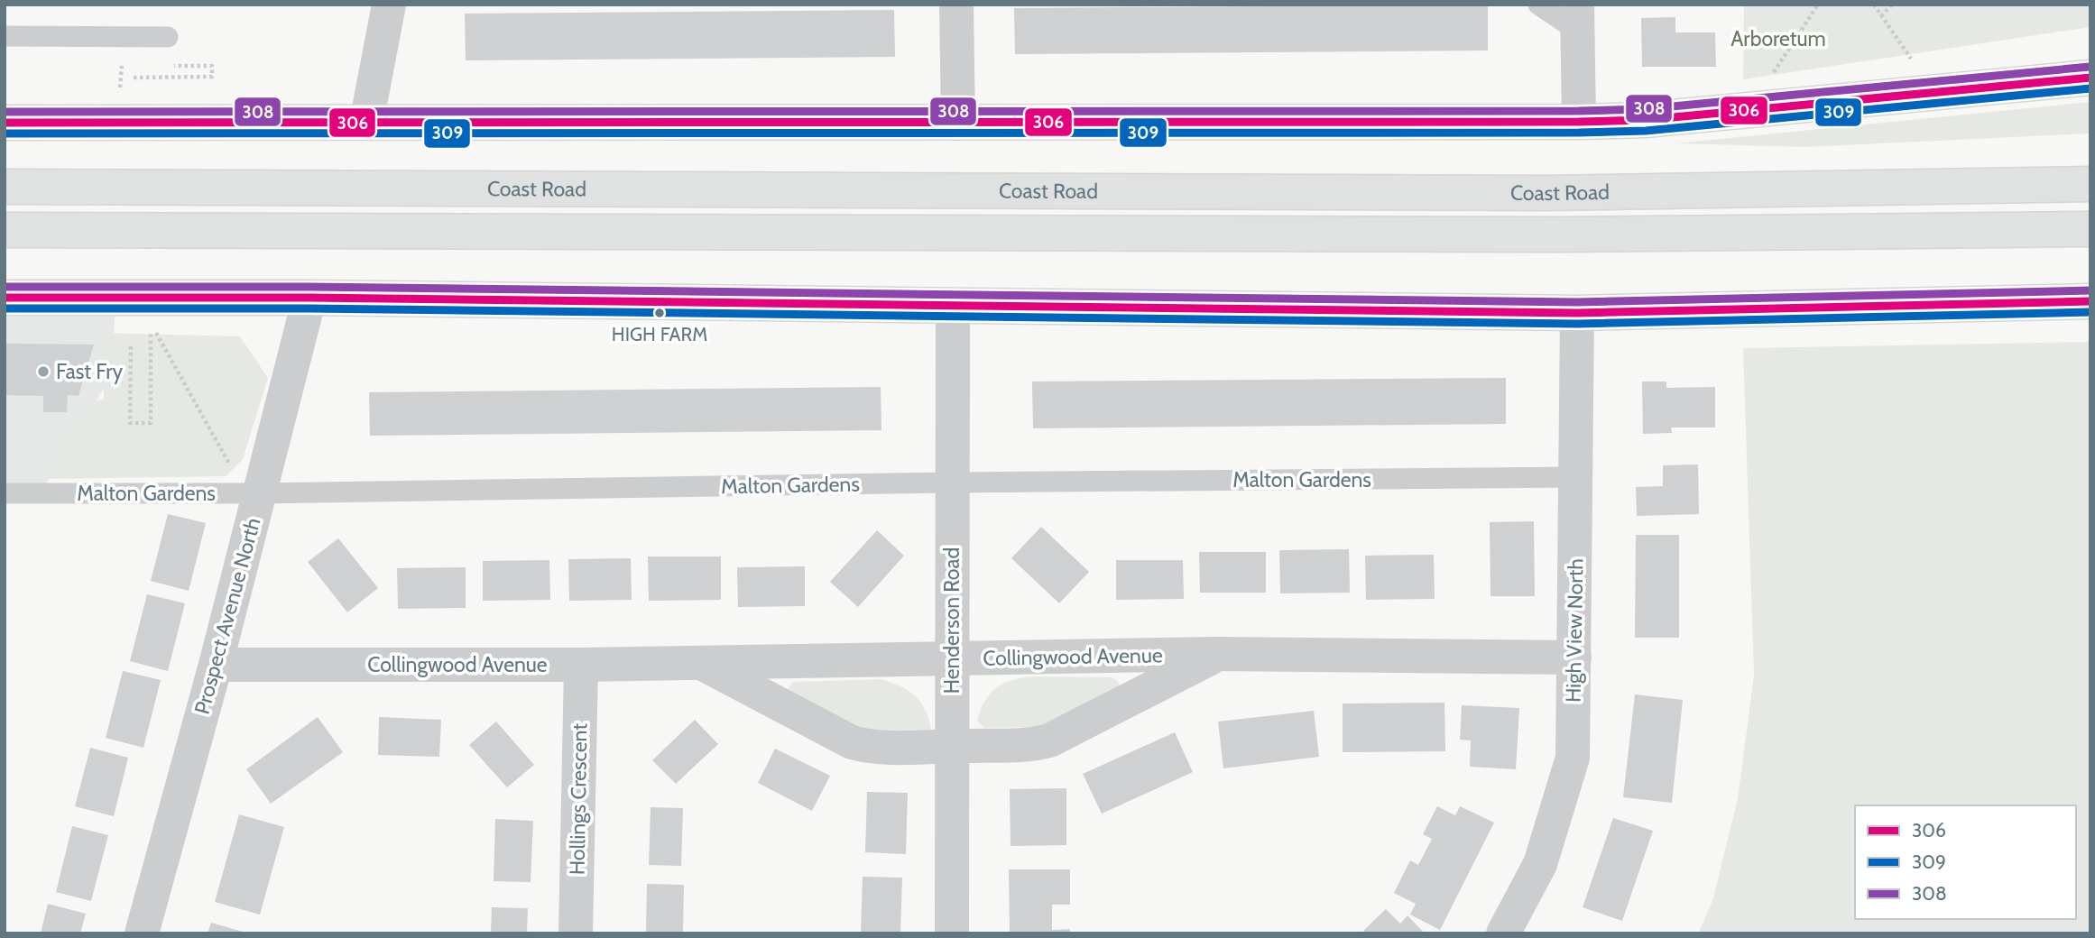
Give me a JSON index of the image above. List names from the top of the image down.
{
  "streets": {
    "main road": ["Coast Road"],
    "street": [
      "Prospect Avenue North",
      "Henderson Road",
      "High View North",
      "Collingwood Avenue",
      "Hollings Crescent"
    ],
    "lane": ["Malton Gardens"]
  },
  "crossings": [
    ["Malton Gardens", "Prospect Avenue North"],
    ["Malton Gardens", "Henderson Road"],
    ["Malton Gardens", "High View North"],
    ["Prospect Avenue North", "Collingwood Avenue"],
    ["Henderson Road", "Collingwood Avenue"],
    ["High View North", "Collingwood Avenue"],
    ["Collingwood Avenue", "Hollings Crescent"]
  ],
  "parks": ["Arboretum"],
  "places": ["HIGH FARM", "Fast Fry"],
  "lines": ["transit line 308", "transit line 306", "transit line 309"],
  "legend": ["306", "309", "308"]
}
